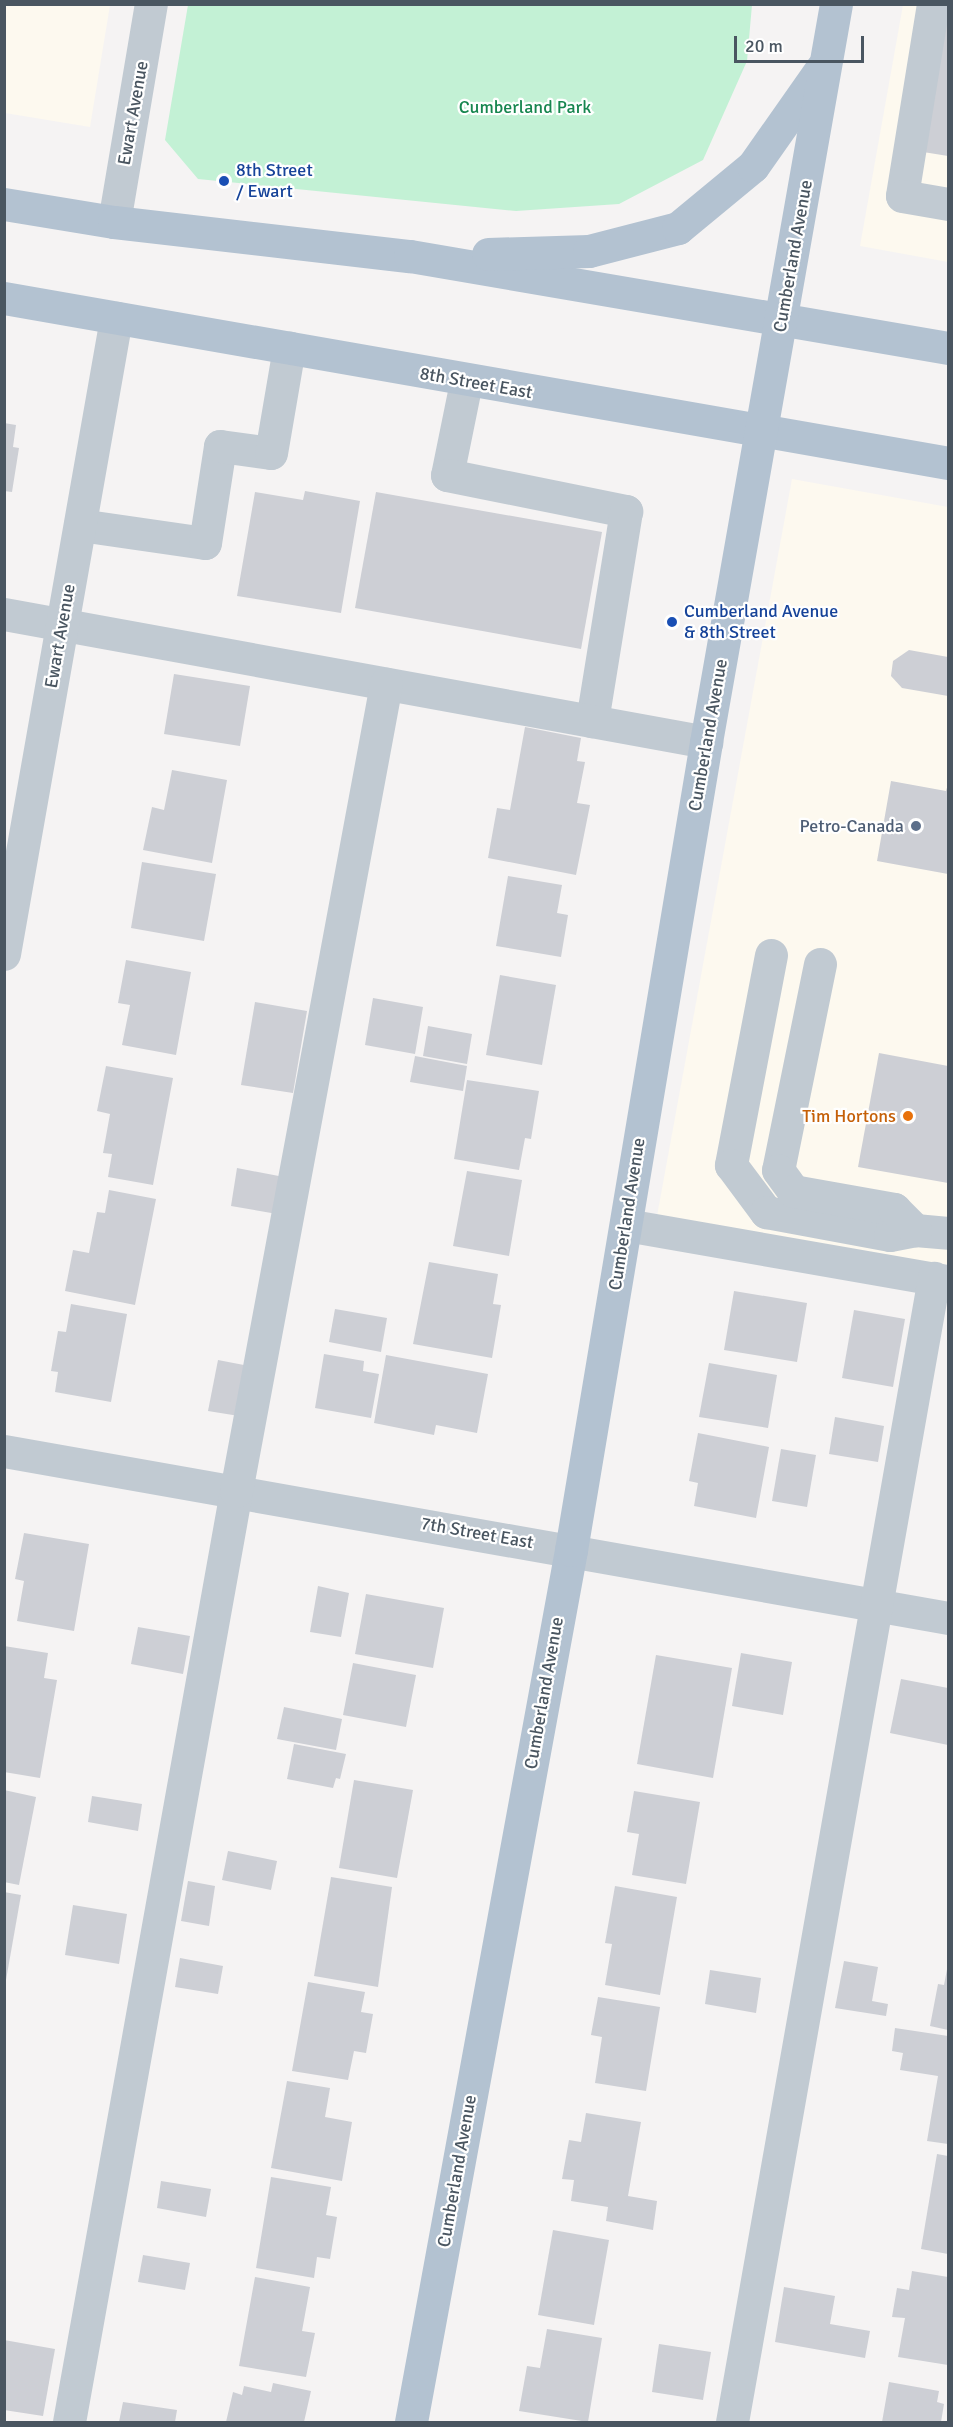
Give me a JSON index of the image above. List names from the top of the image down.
{
  "streets": {
    "main road": ["Cumberland Avenue", "8th Street East"],
    "street": ["Ewart Avenue", "7th Street East"]
  },
  "crossings": [
    ["Ewart Avenue", "8th Street East"],
    ["Cumberland Avenue", "8th Street East"],
    ["Cumberland Avenue", "7th Street East"]
  ],
  "parks": ["Cumberland Park"],
  "places": [
    "8th Street / Ewart",
    "Cumberland Avenue & 8th Street",
    "Petro-Canada",
    "Tim Hortons"
  ],
  "scale_bar": "20 m"
}
